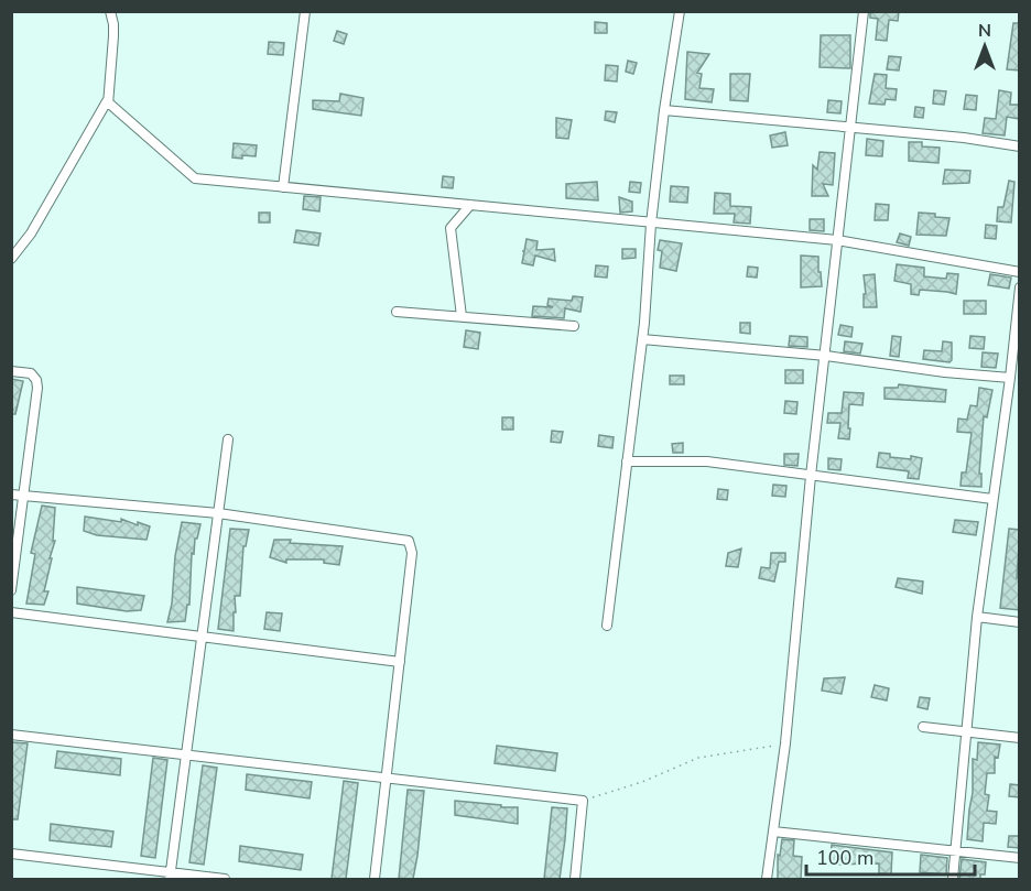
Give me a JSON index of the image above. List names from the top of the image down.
{
  "scale_bar": "100 m",
  "north": "top"
}
